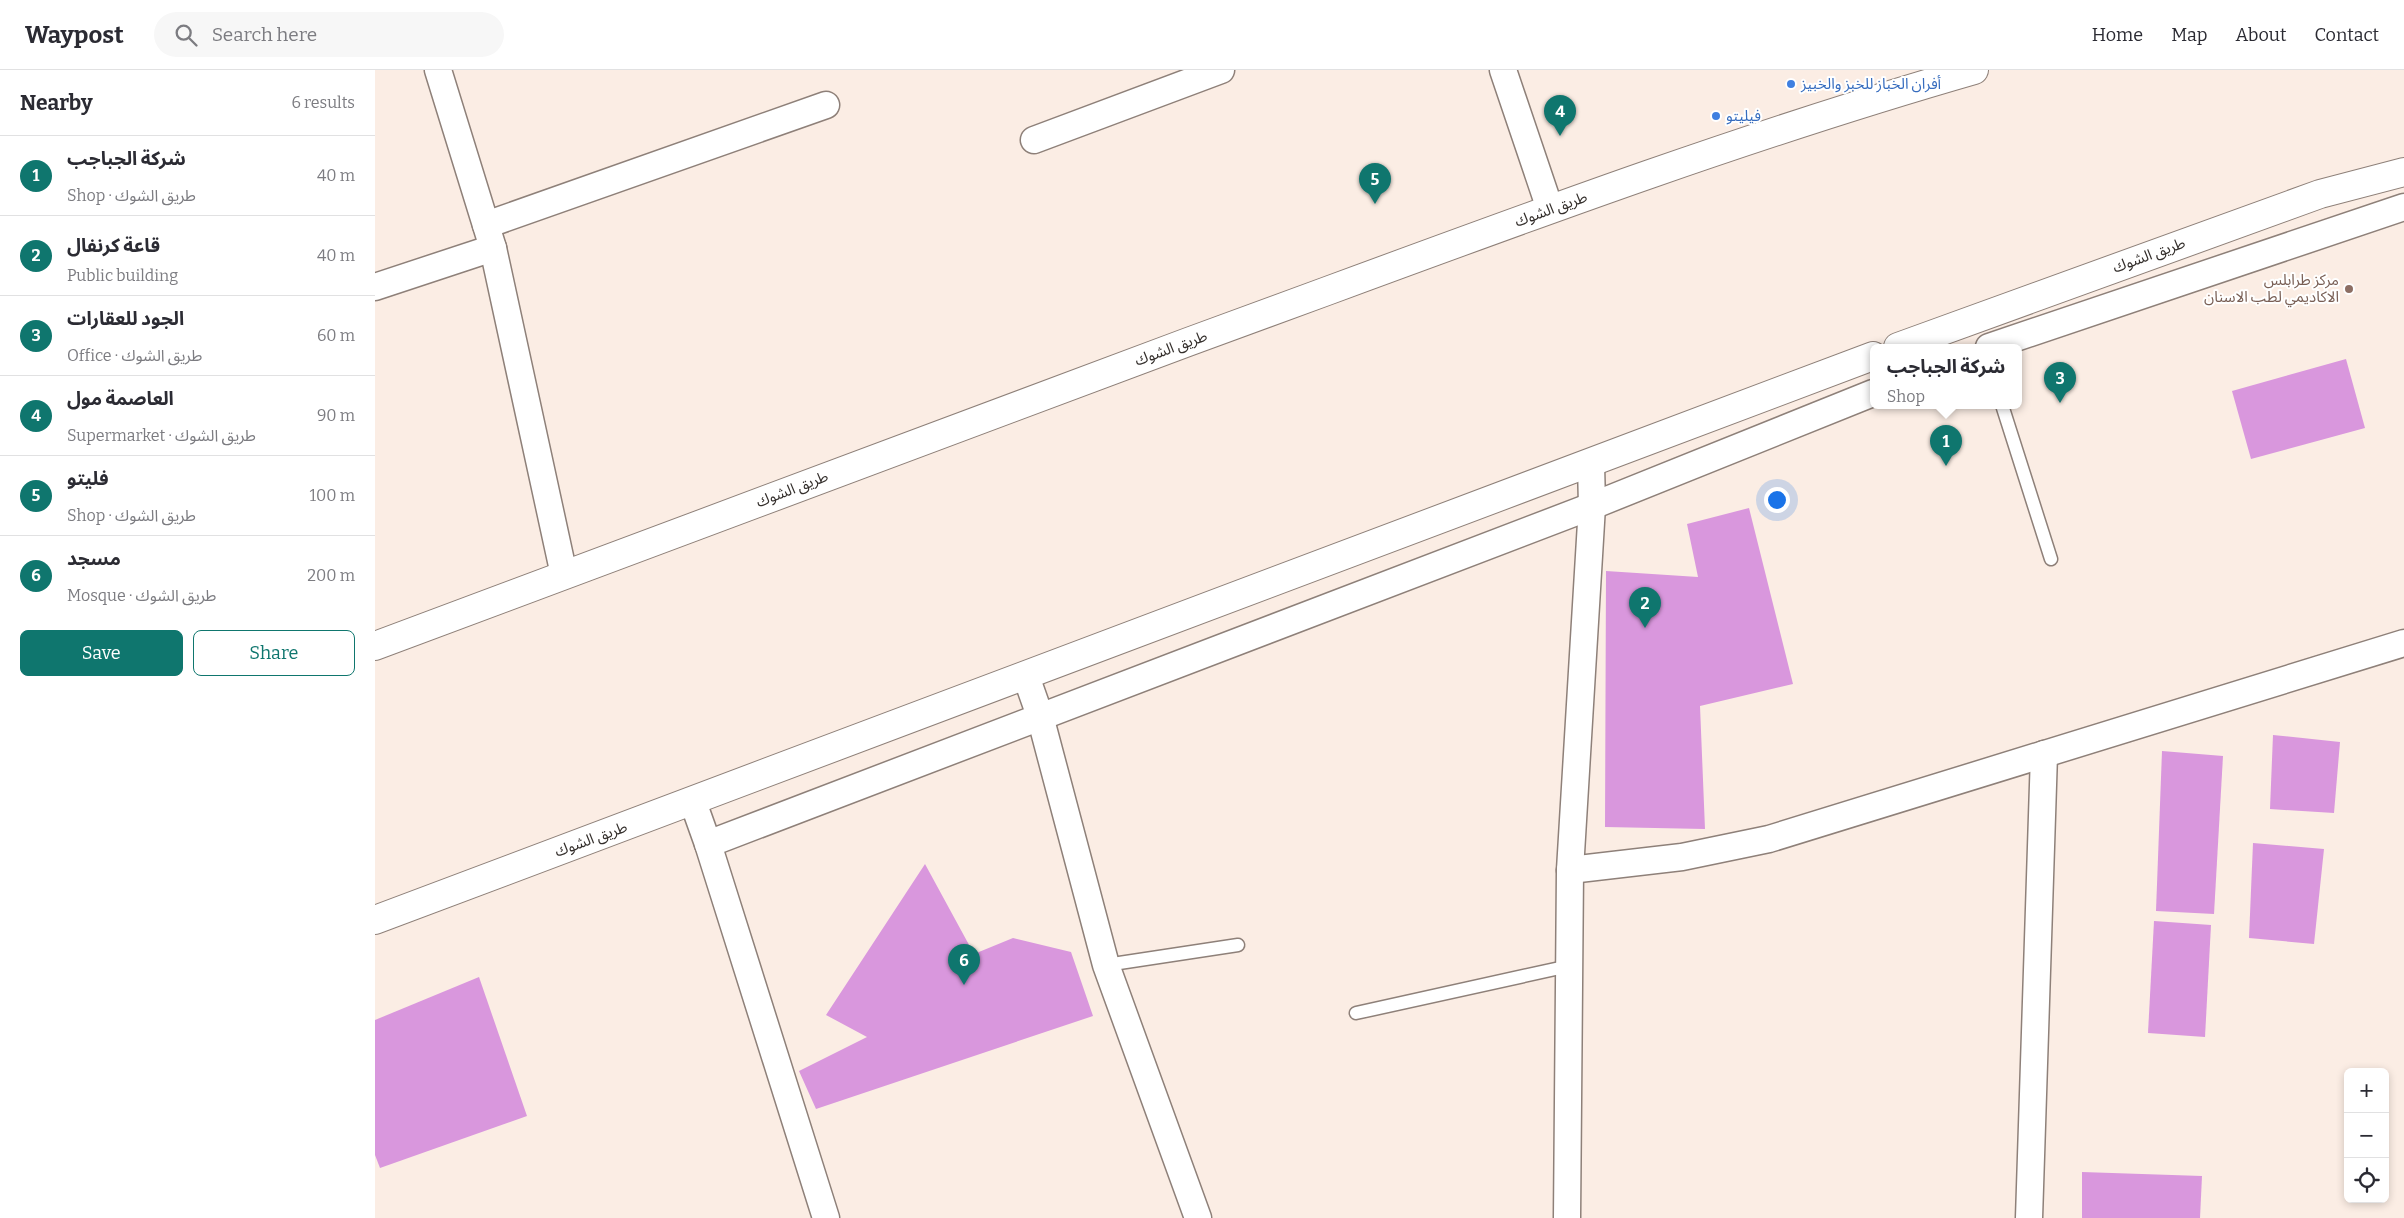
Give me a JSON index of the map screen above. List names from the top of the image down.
{
  "streets": {
    "main road": ["طريق الشوك"]
  },
  "places": ["أفران الخباز للخبز والخبيز", "فيليتو", "مركز طرابلس الاكاديمي لطب الاسنان"],
  "page": {
    "header": "Waypost",
    "search": "Search here",
    "nav": [
      "Home",
      "Map",
      "About",
      "Contact"
    ],
    "heading": ["Nearby", "6 results"],
    "pins": [
      "4",
      "5",
      "3",
      "1",
      "2",
      "6"
    ],
    "list": [
      {
        "mark": "1",
        "name": "شركة الجباجب",
        "note": "Shop · طريق الشوك",
        "value": "40 m"
      },
      {
        "mark": "2",
        "name": "قاعة كرنفال",
        "note": "Public building",
        "value": "40 m"
      },
      {
        "mark": "3",
        "name": "الجود للعقارات",
        "note": "Office · طريق الشوك",
        "value": "60 m"
      },
      {
        "mark": "4",
        "name": "العاصمة مول",
        "note": "Supermarket · طريق الشوك",
        "value": "90 m"
      },
      {
        "mark": "5",
        "name": "فليتو",
        "note": "Shop · طريق الشوك",
        "value": "100 m"
      },
      {
        "mark": "6",
        "name": "مسجد",
        "note": "Mosque · طريق الشوك",
        "value": "200 m"
      }
    ],
    "popup": ["شركة الجباجب", "Shop"],
    "buttons": ["Save", "Share"],
    "map_buttons": ["+", "−"]
  }
}
